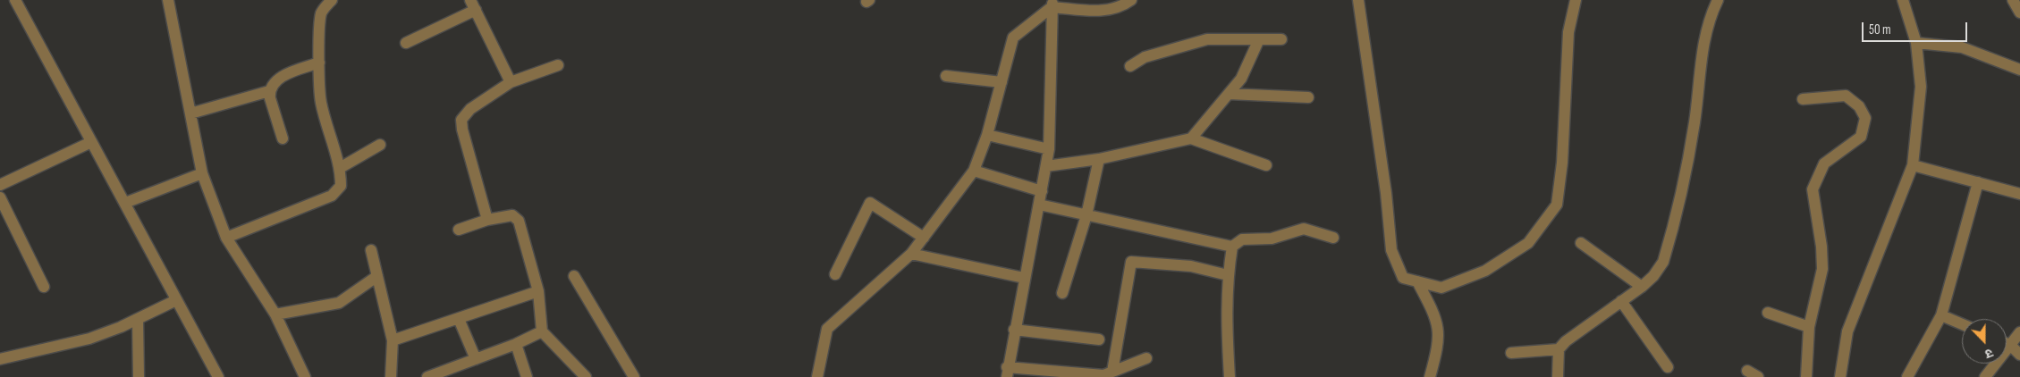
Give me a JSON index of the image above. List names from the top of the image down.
{
  "scale_bar": "50 m",
  "north": "bottom"
}
